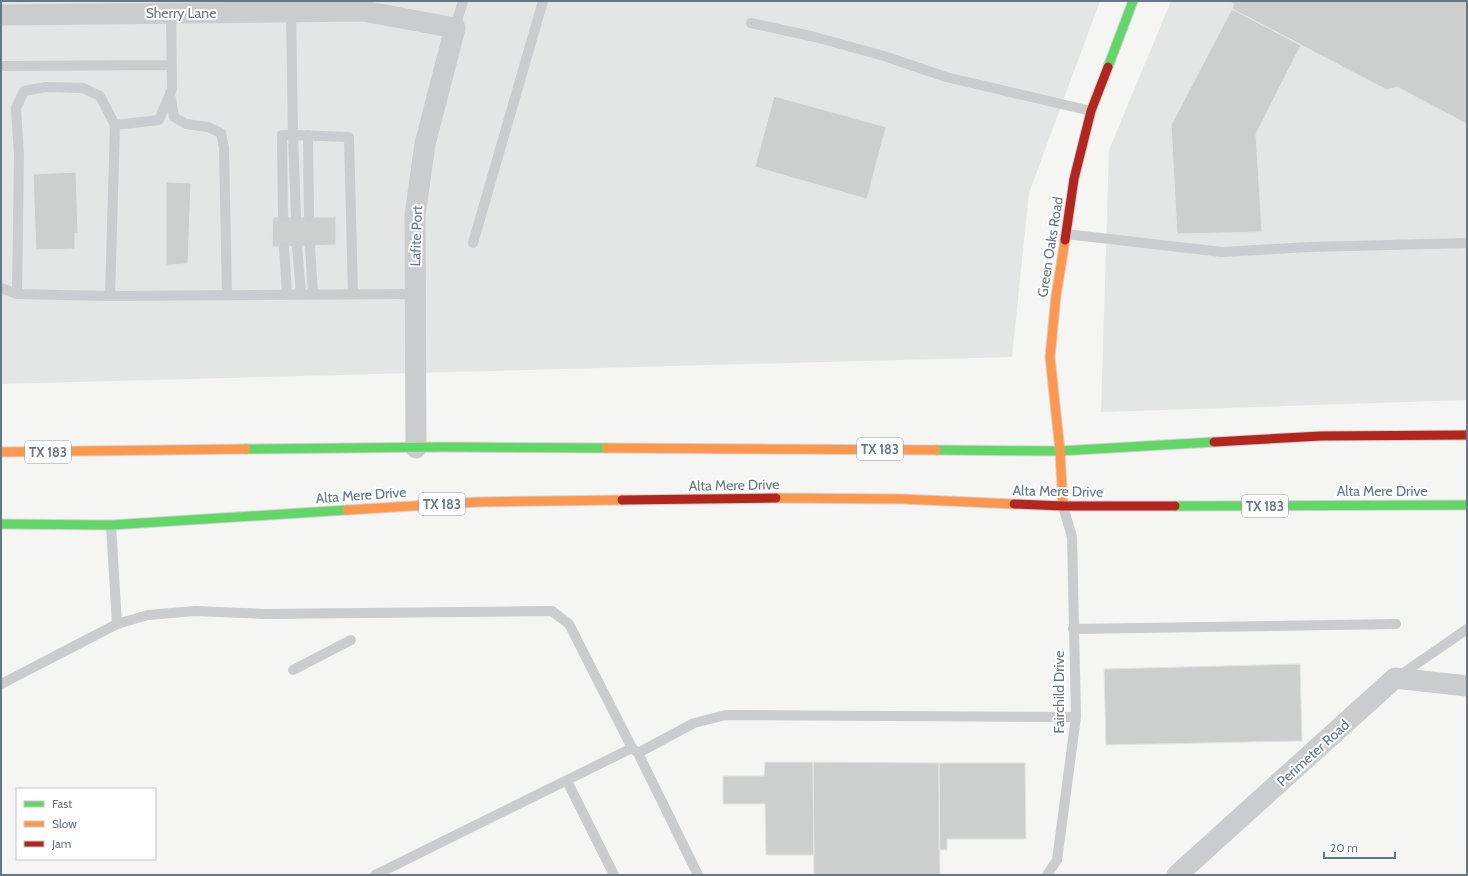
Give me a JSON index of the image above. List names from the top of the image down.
{
  "streets": {
    "main road": ["Green Oaks Road", "TX 183", "Alta Mere Drive"],
    "street": ["Sherry Lane", "Lafite Port", "Perimeter Road"],
    "lane": ["Fairchild Drive"]
  },
  "crossings": [
    ["Sherry Lane", "Lafite Port"],
    ["Lafite Port", "TX 183"],
    ["Green Oaks Road", "TX 183"],
    ["Green Oaks Road", "Alta Mere Drive"],
    ["Green Oaks Road", "Fairchild Drive"],
    ["Alta Mere Drive", "Fairchild Drive"]
  ],
  "legend": ["Fast", "Slow", "Jam"],
  "scale_bar": "20 m"
}
